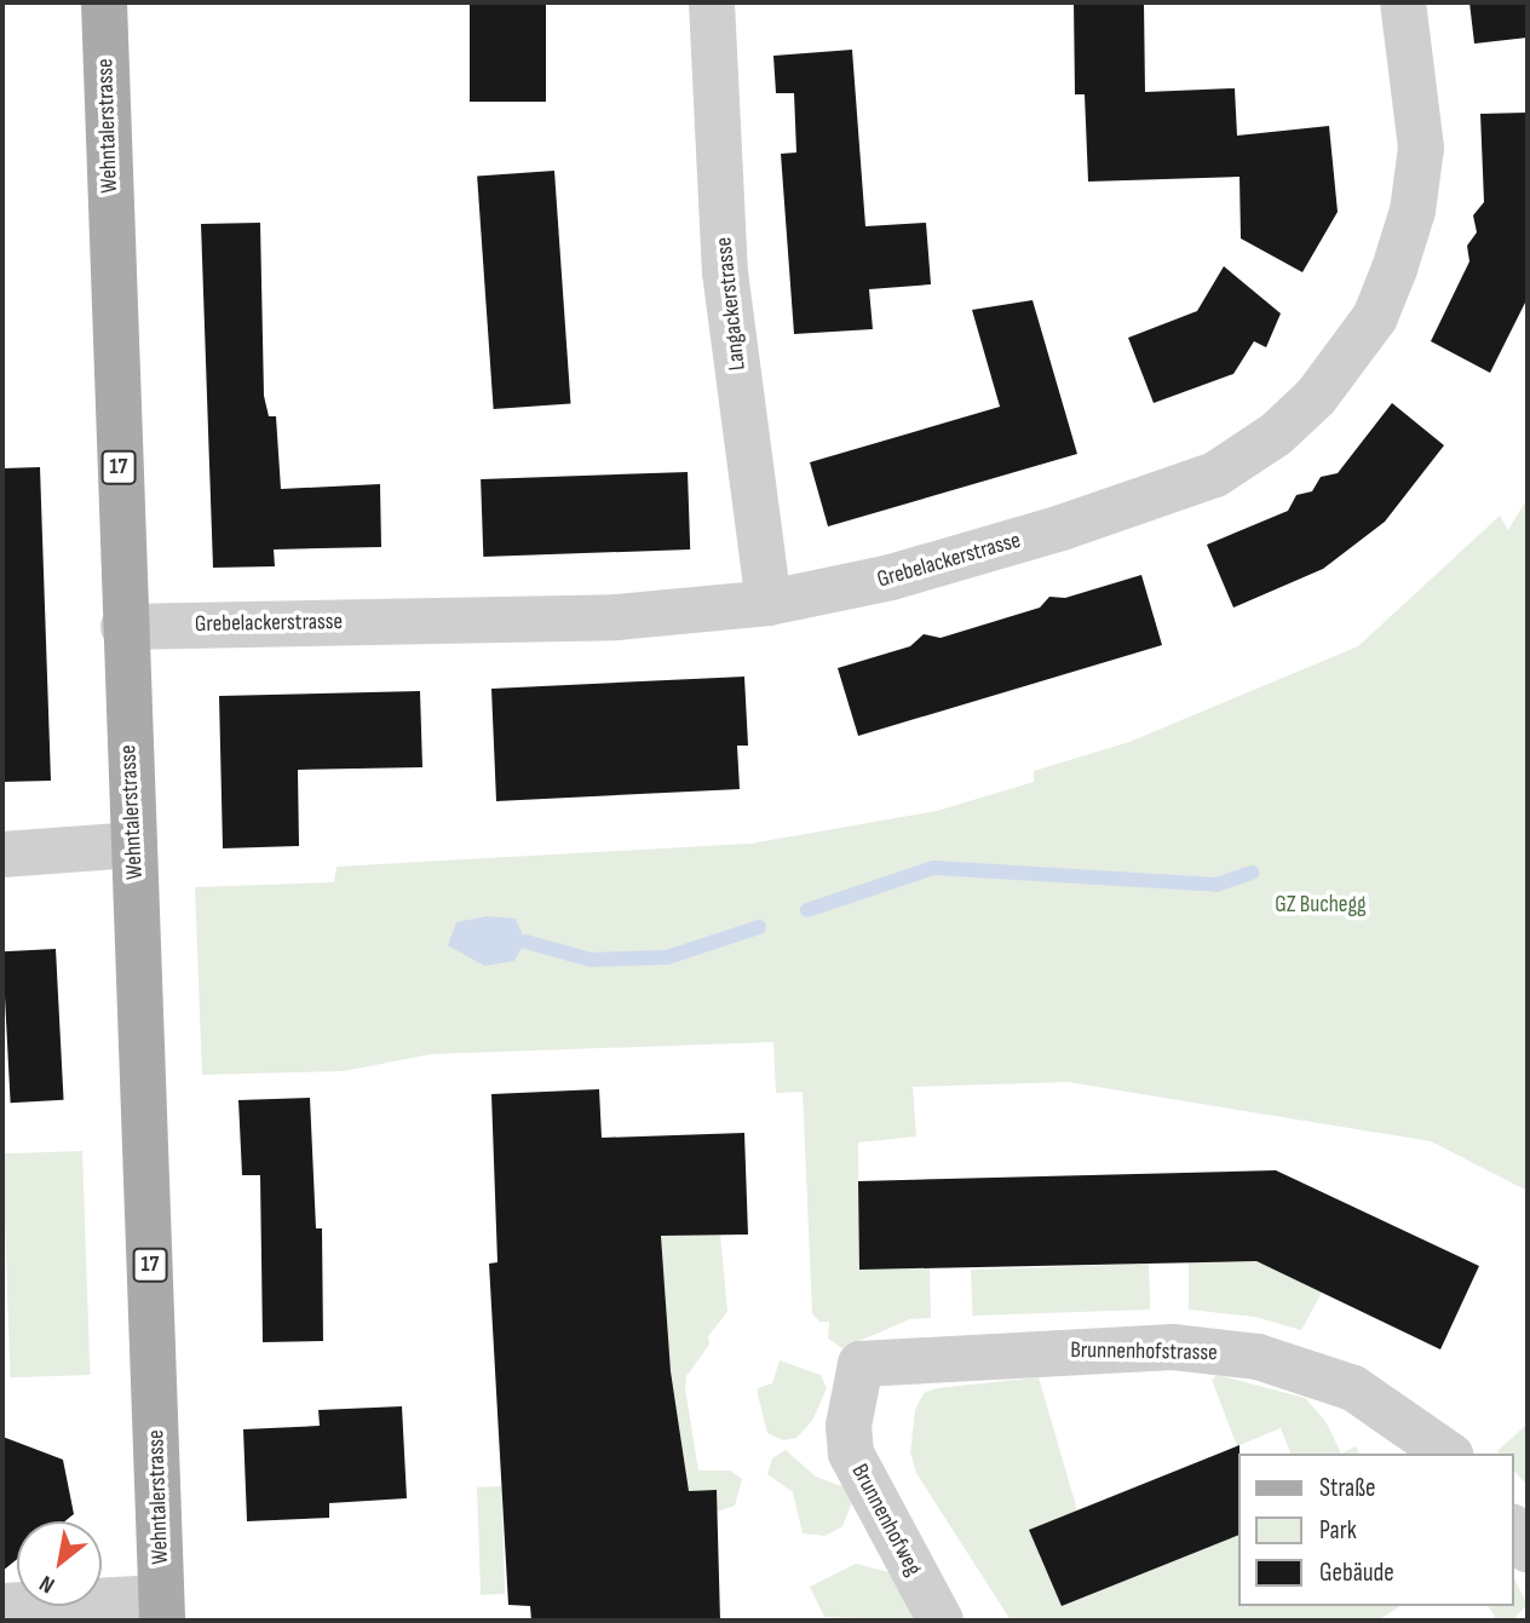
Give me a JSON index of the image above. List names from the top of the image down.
{
  "streets": {
    "main road": ["Wehntalerstrasse", "17"],
    "street": [
      "Langackerstrasse",
      "Grebelackerstrasse",
      "Brunnenhofstrasse",
      "Brunnenhofweg"
    ]
  },
  "crossings": [
    ["Wehntalerstrasse", "Grebelackerstrasse"],
    ["Langackerstrasse", "Grebelackerstrasse"],
    ["Brunnenhofstrasse", "Brunnenhofweg"]
  ],
  "parks": ["GZ Buchegg"],
  "legend": ["Straße", "Park", "Gebäude"],
  "north": "bottom left"
}
